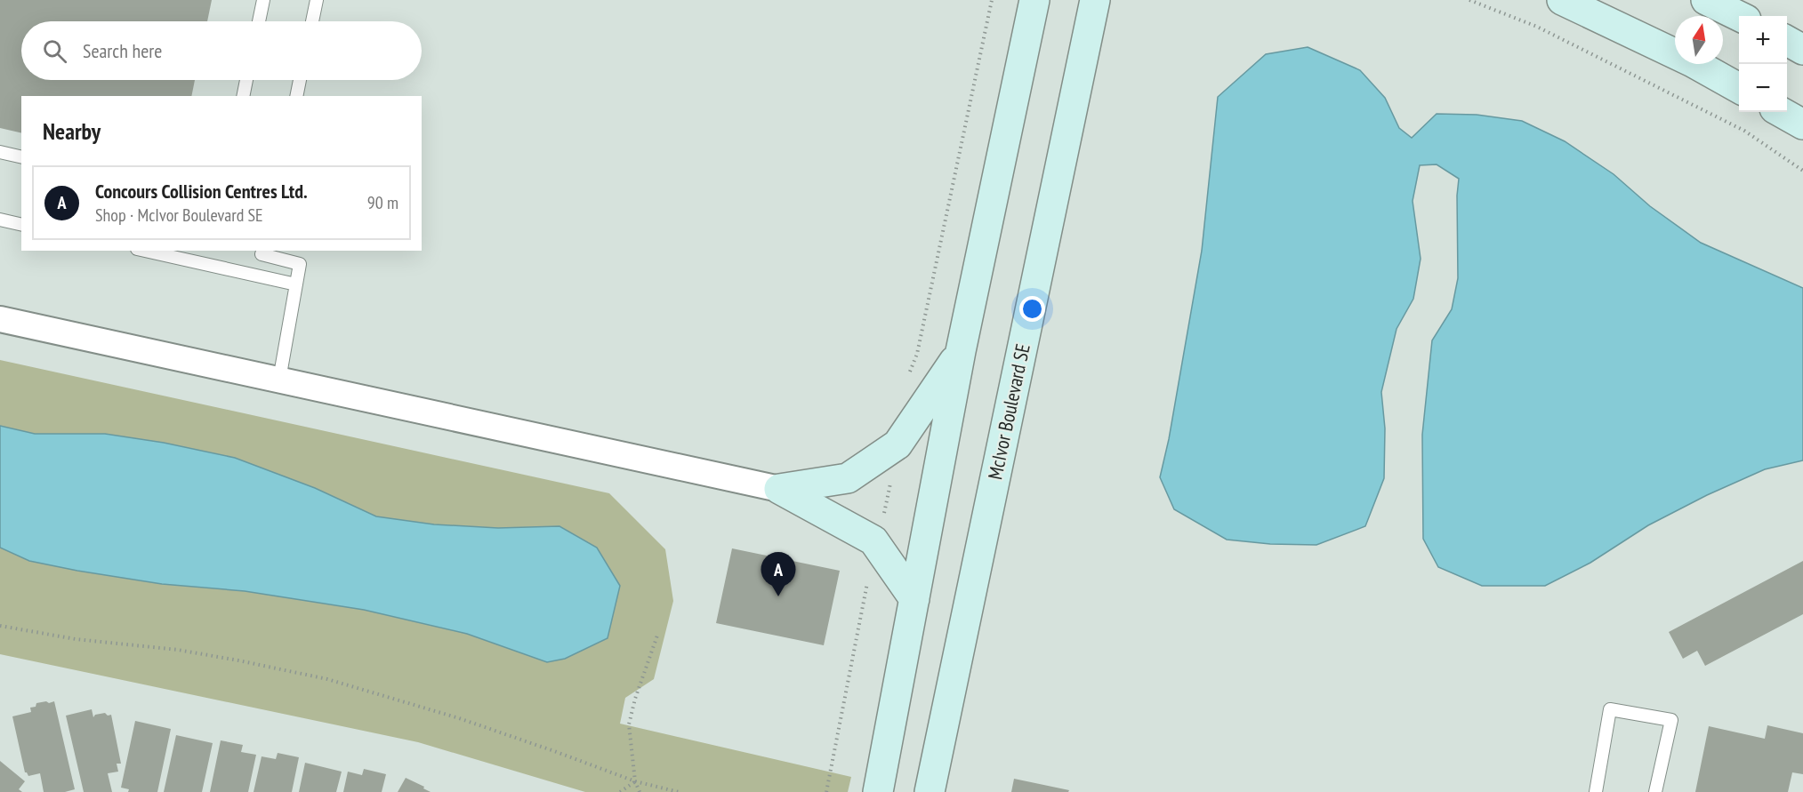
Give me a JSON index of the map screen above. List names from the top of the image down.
{
  "streets": {
    "main road": ["McIvor Boulevard SE"]
  },
  "north": "top",
  "page": {
    "map_buttons": ["+", "−"],
    "search": "Search here",
    "heading": "Nearby",
    "list": [
      {
        "mark": "A",
        "name": "Concours Collision Centres Ltd.",
        "note": "Shop · McIvor Boulevard SE",
        "value": "90 m"
      }
    ],
    "pins": "A"
  }
}
